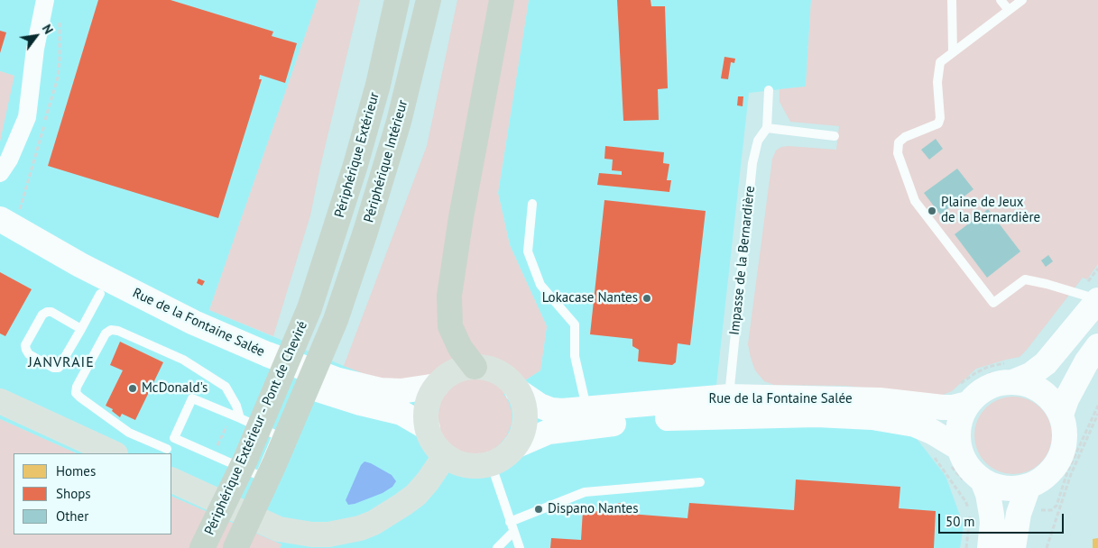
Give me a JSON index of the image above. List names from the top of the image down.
{
  "streets": {
    "highway": ["Périphérique Extérieur", "Périphérique Intérieur", "Périphérique Extérieur - Pont de Cheviré"],
    "street": ["Rue de la Fontaine Salée"],
    "lane": ["Impasse de la Bernardière"]
  },
  "crossings": [
    ["Périphérique Extérieur", "Périphérique Extérieur - Pont de Cheviré"],
    ["Impasse de la Bernardière", "Rue de la Fontaine Salée"]
  ],
  "districts": ["JANVRAIE"],
  "places": [
    "Plaine de Jeux de la Bernardière",
    "Lokacase Nantes",
    "McDonald's",
    "Dispano Nantes"
  ],
  "legend": ["Homes", "Shops", "Other"],
  "scale_bar": "50 m",
  "north": "top right"
}
